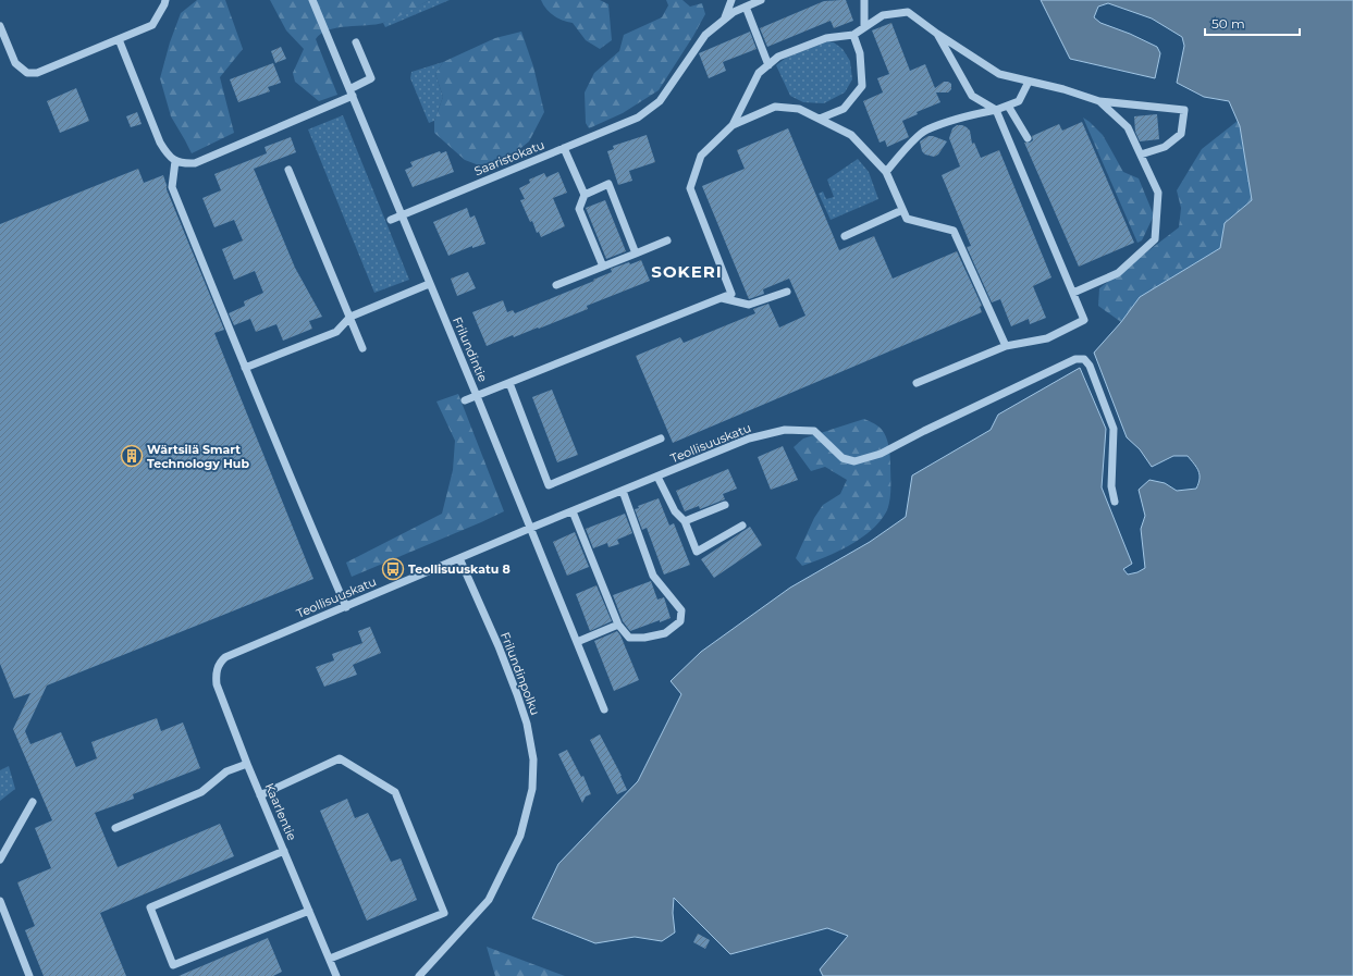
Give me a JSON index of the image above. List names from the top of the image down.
{
  "streets": {
    "street": [
      "Saaristokatu",
      "Frilundintie",
      "Teollisuuskatu",
      "Frilundinpolku",
      "Kaarlentie"
    ]
  },
  "crossings": [
    ["Saaristokatu", "Frilundintie"],
    ["Frilundintie", "Teollisuuskatu"],
    ["Teollisuuskatu", "Frilundinpolku"],
    ["Teollisuuskatu", "Kaarlentie"]
  ],
  "districts": ["SOKERI"],
  "places": {
    "building": ["Wärtsilä Smart Technology Hub"],
    "bus stop": ["Teollisuuskatu 8"]
  },
  "scale_bar": "50 m"
}
